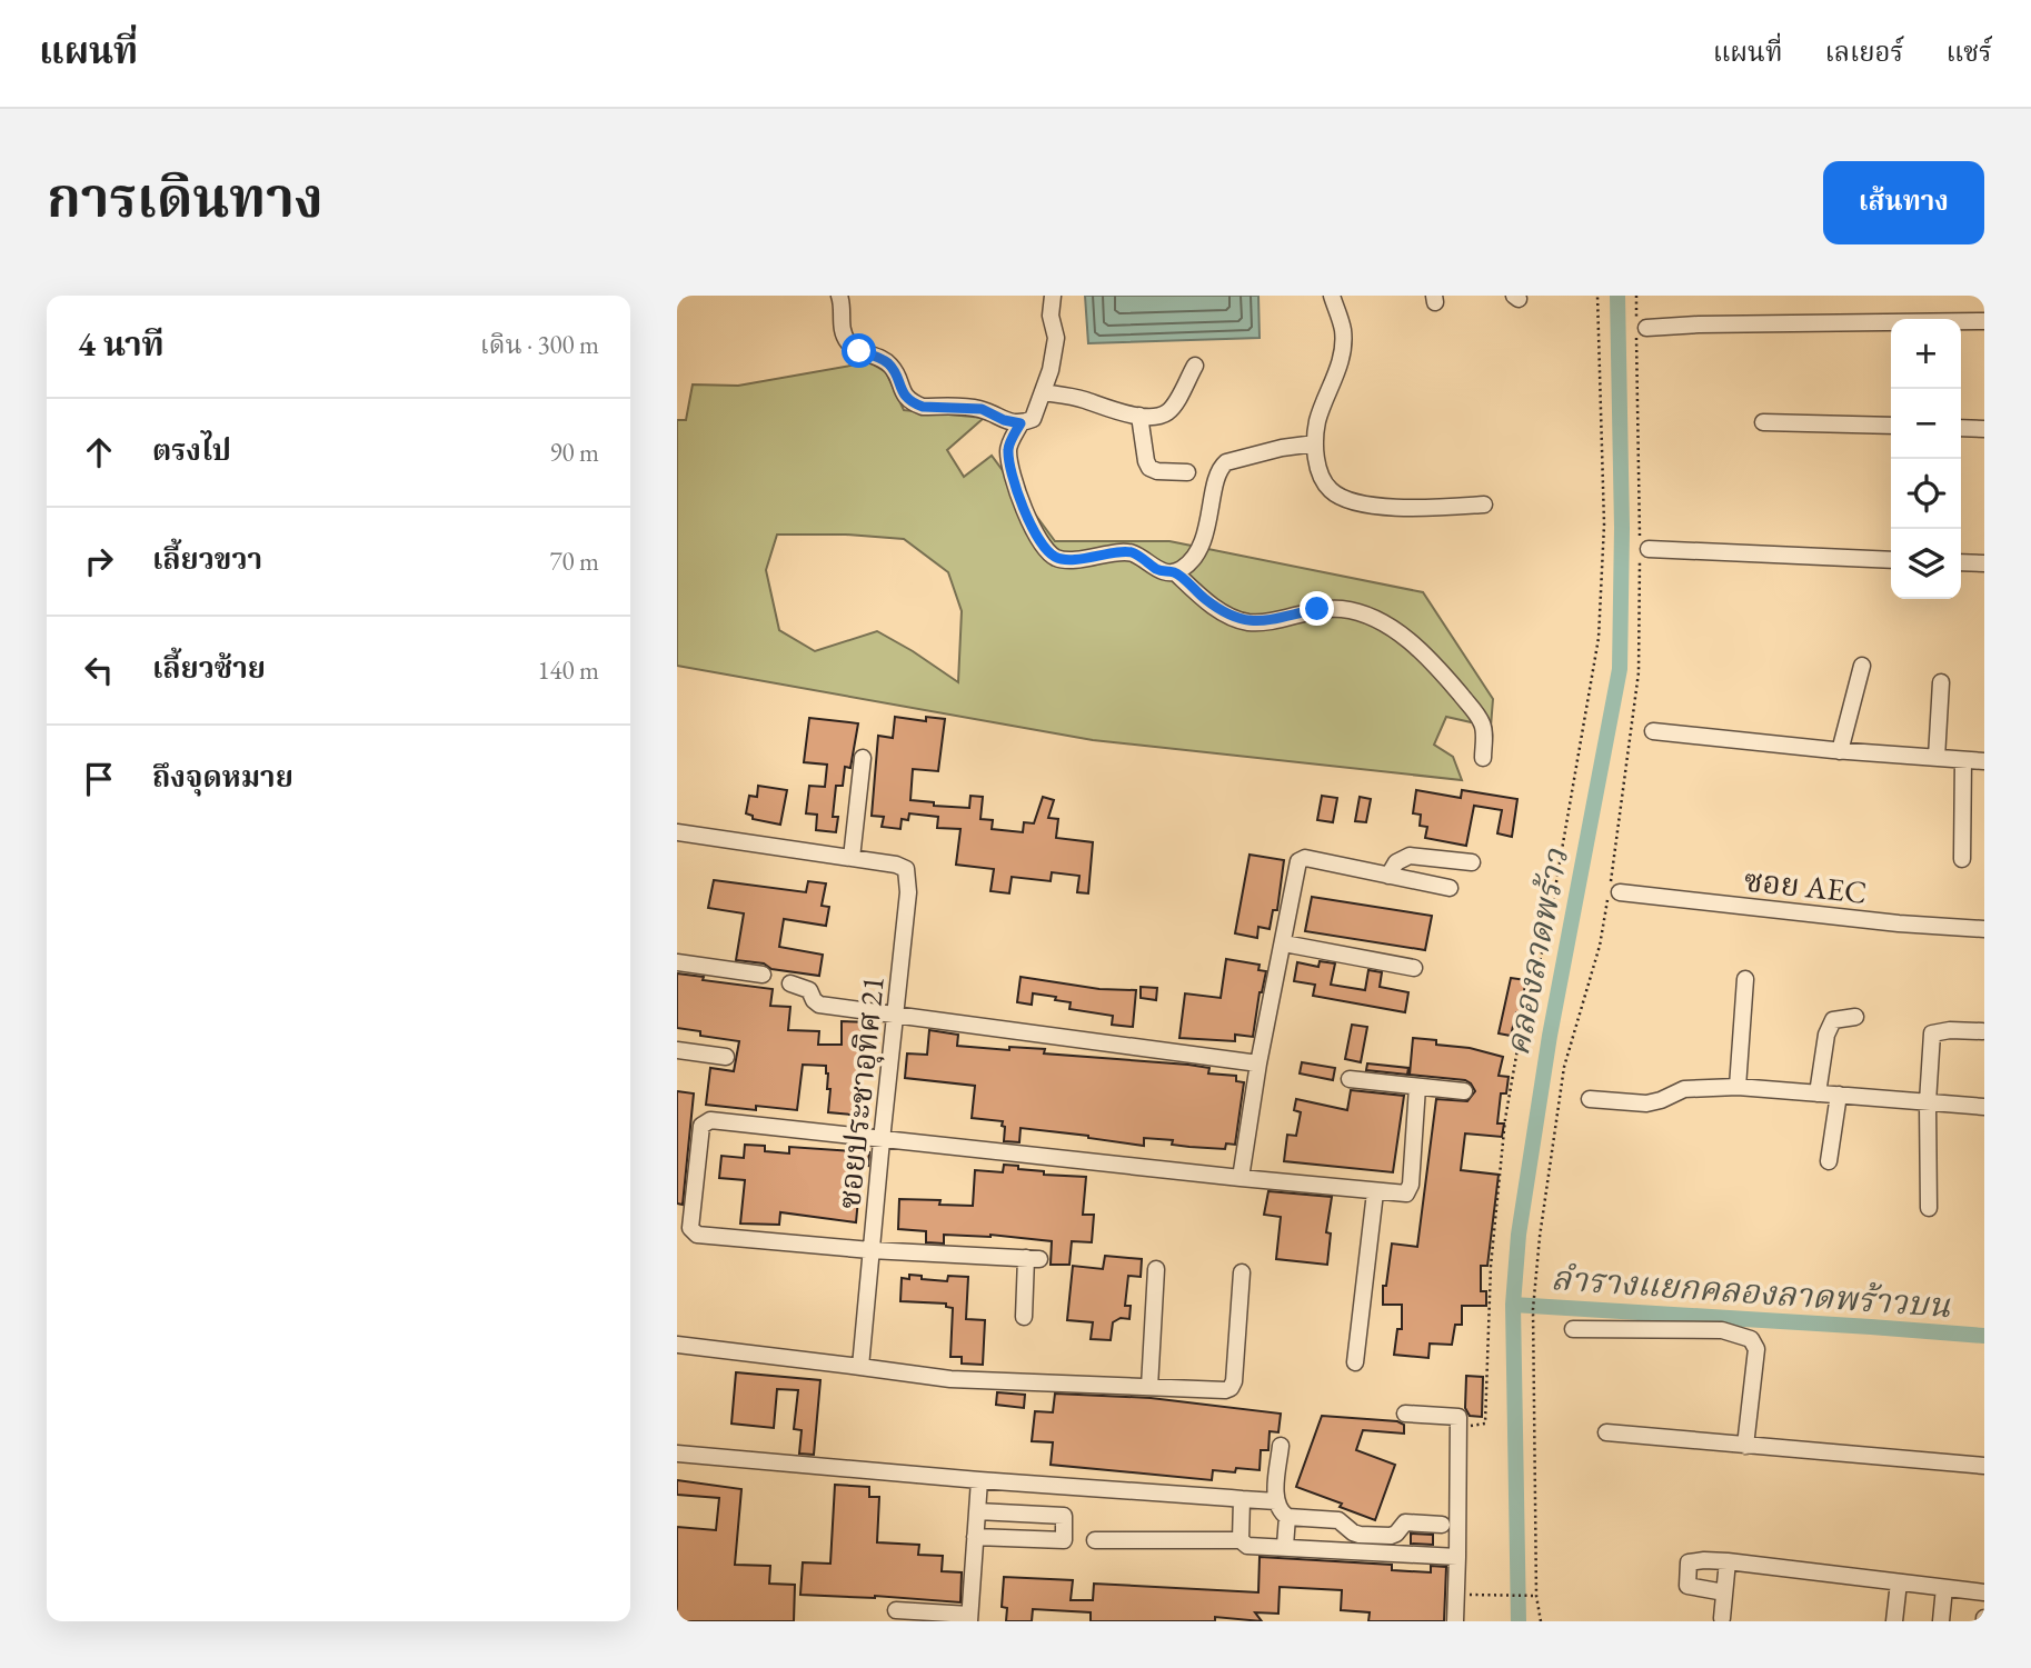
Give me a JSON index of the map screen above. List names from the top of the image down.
{
  "streets": {
    "street": ["ซอย AEC", "ซอยประชาอุทิศ 21"]
  },
  "water": ["คลองลาดพร้าว", "ลำรางแยกคลองลาดพร้าวบน"],
  "page": {
    "header": "แผนที่",
    "nav": ["แผนที่", "เลเยอร์", "แชร์"],
    "title": "การเดินทาง",
    "buttons": "เส้นทาง",
    "heading": ["4 นาที", "เดิน · 300 m"],
    "map_buttons": ["+", "−"],
    "list": [
      ["ตรงไป", "90 m"],
      ["เลี้ยวขวา", "70 m"],
      ["เลี้ยวซ้าย", "140 m"],
      "ถึงจุดหมาย"
    ]
  }
}
